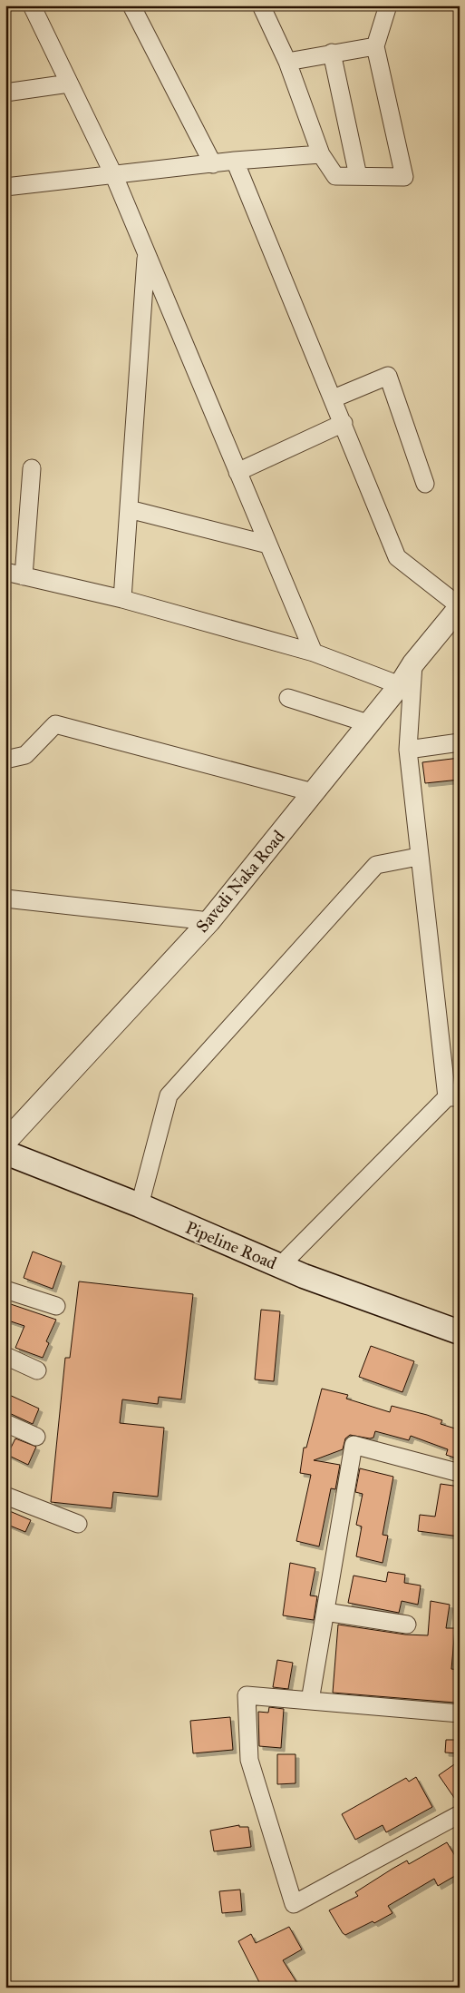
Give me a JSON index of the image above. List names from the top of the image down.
{
  "streets": {
    "main road": ["Pipeline Road"],
    "street": ["Savedi Naka Road"]
  }
}
